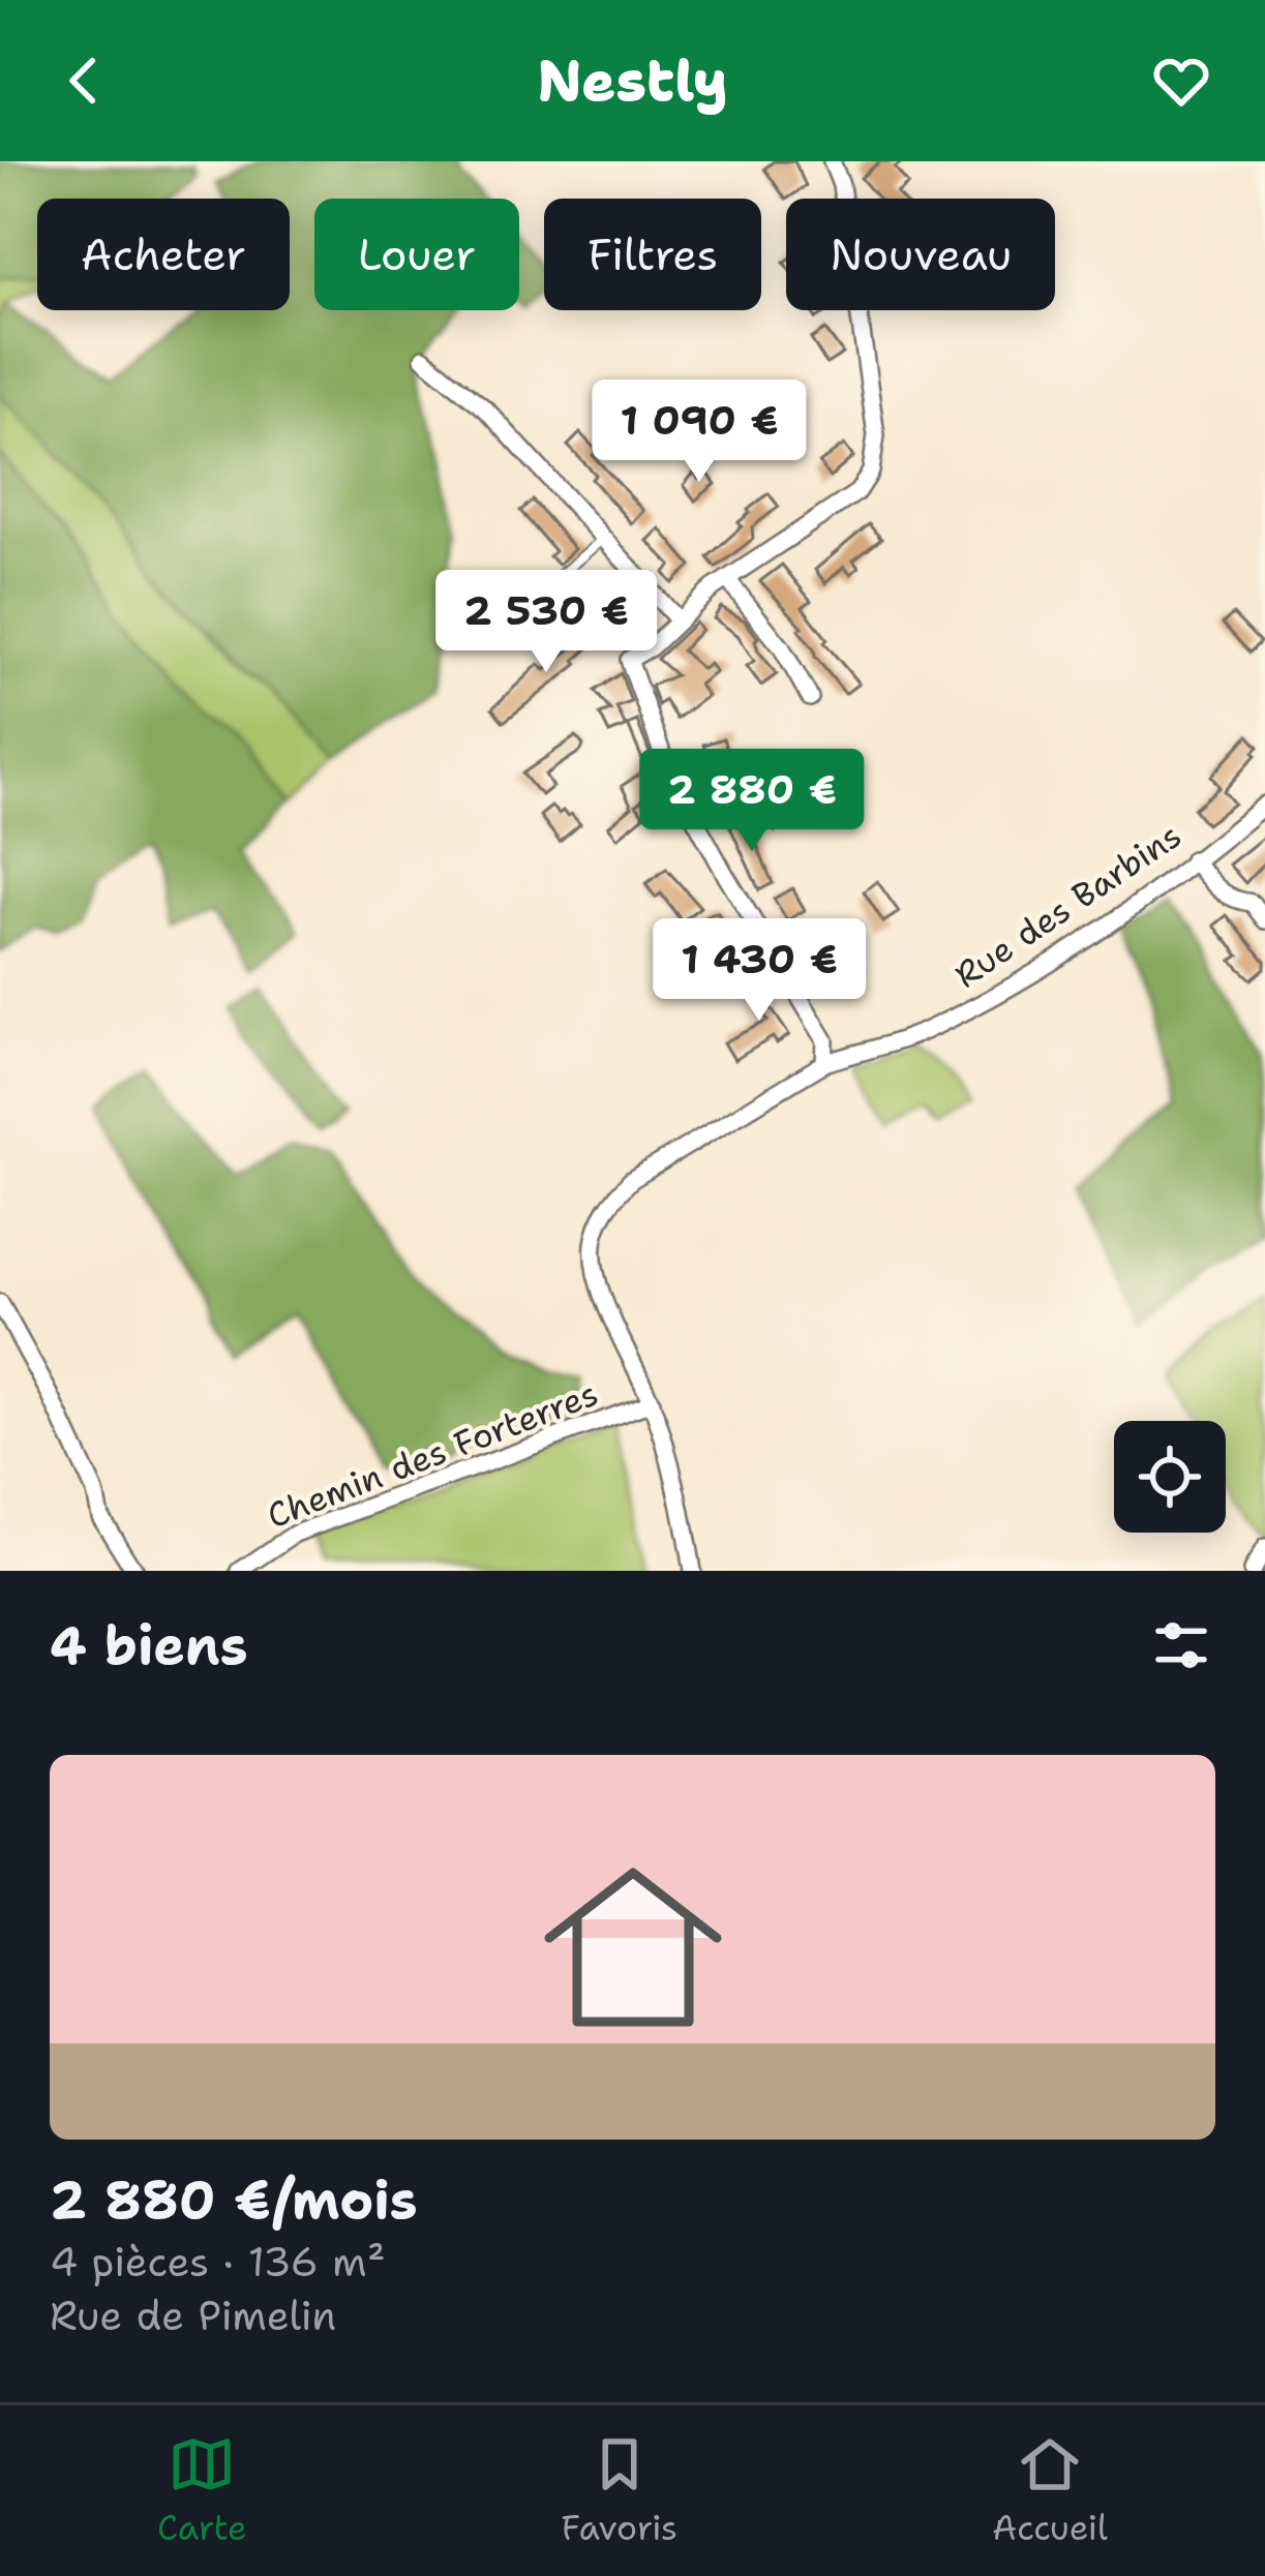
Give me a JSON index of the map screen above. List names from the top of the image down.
{
  "streets": {
    "street": ["Rue des Barbins", "Chemin des Forterres"]
  },
  "crossings": [
    ["Rue des Barbins", "Chemin des Forterres"]
  ],
  "page": {
    "header": "Nestly",
    "chip": [
      "Acheter",
      "Louer",
      "Filtres",
      "Nouveau"
    ],
    "price": [
      "1 090 €",
      "2 530 €",
      "2 880 €",
      "1 430 €"
    ],
    "heading": "4 biens",
    "list": [
      {
        "name": "2 880 €/mois",
        "note": "4 pièces · 136 m² · Rue de Pimelin"
      }
    ],
    "tabs": ["Carte", "Favoris", "Accueil"]
  }
}
